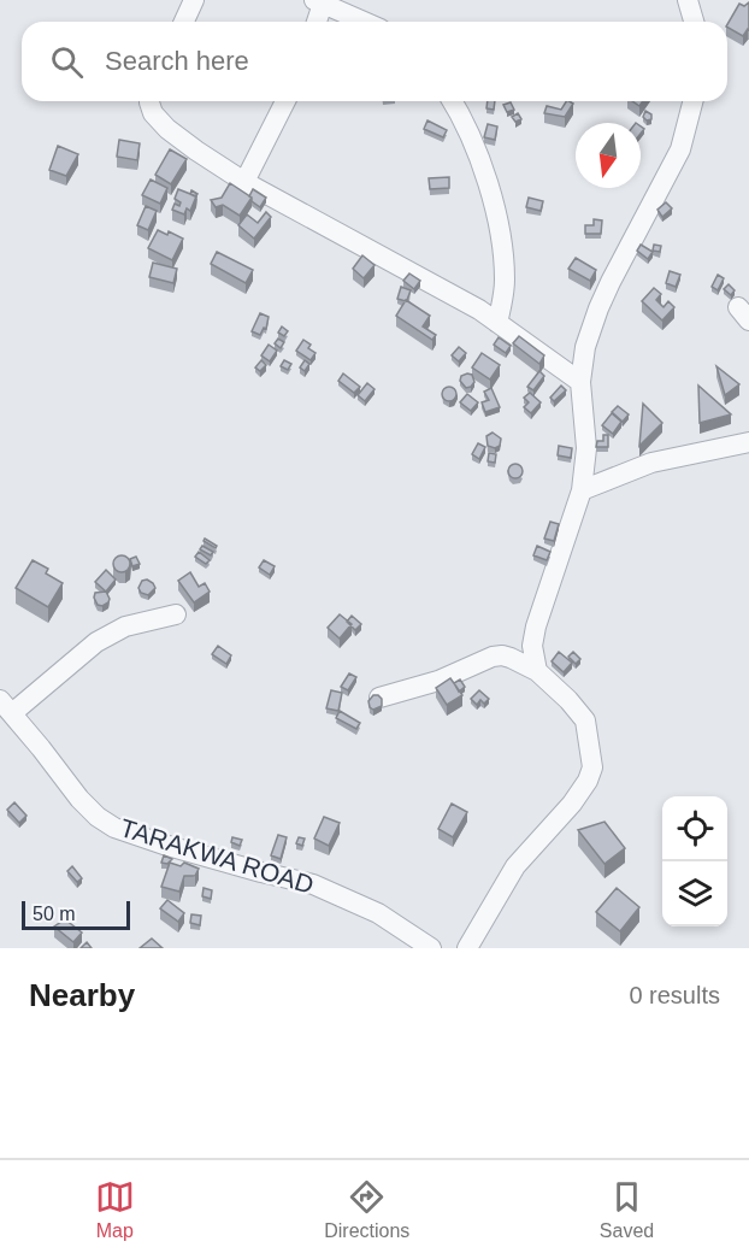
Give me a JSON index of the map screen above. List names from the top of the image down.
{
  "streets": {
    "street": ["TARAKWA ROAD"]
  },
  "scale_bar": "50 m",
  "north": "bottom",
  "page": {
    "search": "Search here",
    "scale": "50 m",
    "heading": ["Nearby", "0 results"],
    "nav": ["Map", "Directions", "Saved"]
  }
}
